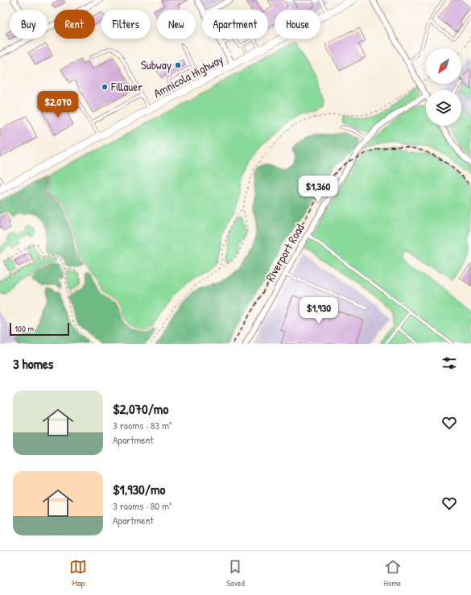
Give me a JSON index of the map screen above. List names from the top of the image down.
{
  "streets": {
    "main road": ["Amnicola Highway"],
    "street": ["Riverport Road"]
  },
  "places": ["Subway", "Fillauer"],
  "scale_bar": "100 m",
  "north": "bottom left",
  "page": {
    "chip": [
      "Buy",
      "Rent",
      "Filters",
      "New",
      "Apartment",
      "House"
    ],
    "price": ["$2,070", "$1,360", "$1,930"],
    "scale": "100 m",
    "heading": "3 homes",
    "list": [
      {
        "name": "$2,070/mo",
        "note": "3 rooms · 83 m² · Apartment"
      },
      {
        "name": "$1,930/mo",
        "note": "3 rooms · 80 m² · Apartment"
      }
    ],
    "tabs": ["Map", "Saved", "Home"]
  }
}
